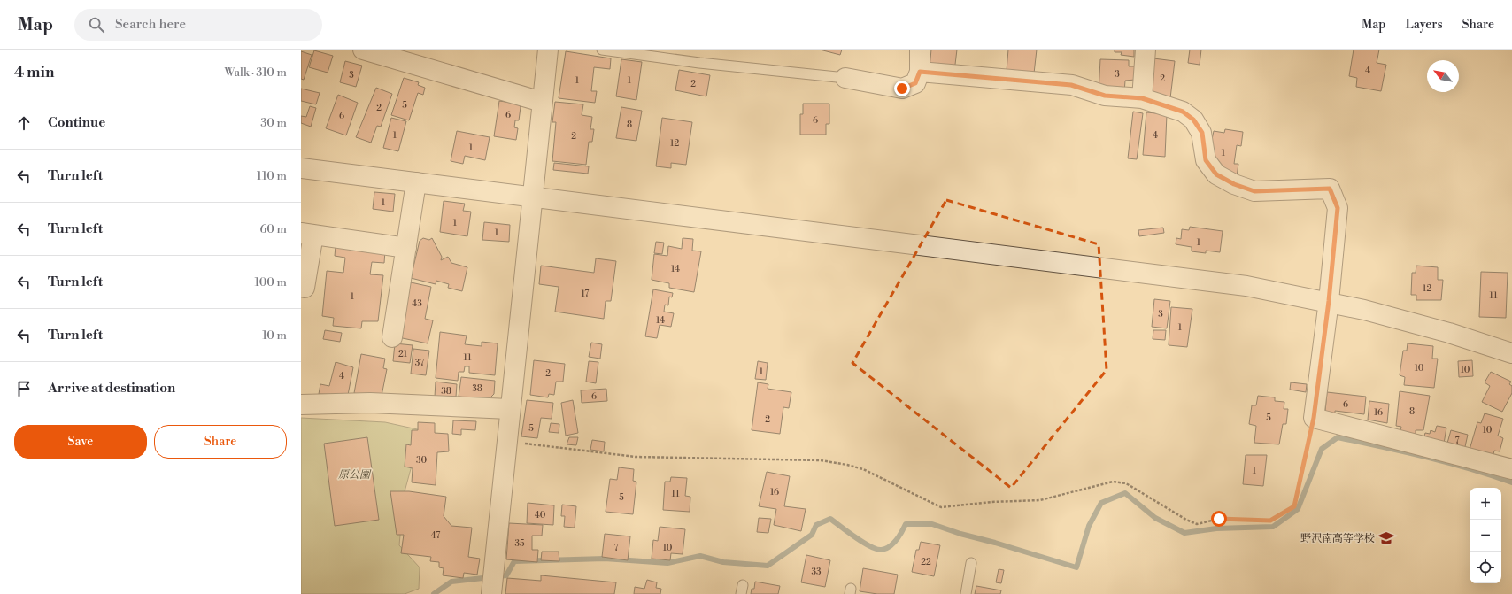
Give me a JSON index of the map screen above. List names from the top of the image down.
{
  "parks": ["原公園"],
  "places": {
    "school or university": ["野沢南高等学校"]
  },
  "house_numbers": [
    "4",
    "3",
    "3",
    "2",
    "1",
    "1",
    "2",
    "5",
    "2",
    "6",
    "6",
    "6",
    "8",
    "1",
    "4",
    "2",
    "12",
    "1",
    "1",
    "1",
    "1",
    "1",
    "1",
    "14",
    "12",
    "17",
    "11",
    "1",
    "43",
    "3",
    "14",
    "1",
    "21",
    "11",
    "37",
    "10",
    "10",
    "1",
    "2",
    "4",
    "38",
    "38",
    "6",
    "6",
    "8",
    "16",
    "5",
    "2",
    "5",
    "10",
    "7",
    "30",
    "1",
    "16",
    "11",
    "5",
    "40",
    "47",
    "35",
    "7",
    "10",
    "22",
    "33"
  ],
  "north": "top left",
  "page": {
    "header": "Map",
    "search": "Search here",
    "nav": ["Map", "Layers", "Share"],
    "heading": ["4 min", "Walk · 310 m"],
    "list": [
      ["Continue", "30 m"],
      ["Turn left", "110 m"],
      ["Turn left", "60 m"],
      ["Turn left", "100 m"],
      ["Turn left", "10 m"],
      "Arrive at destination"
    ],
    "buttons": ["Save", "Share"],
    "map_buttons": ["+", "−"]
  }
}
